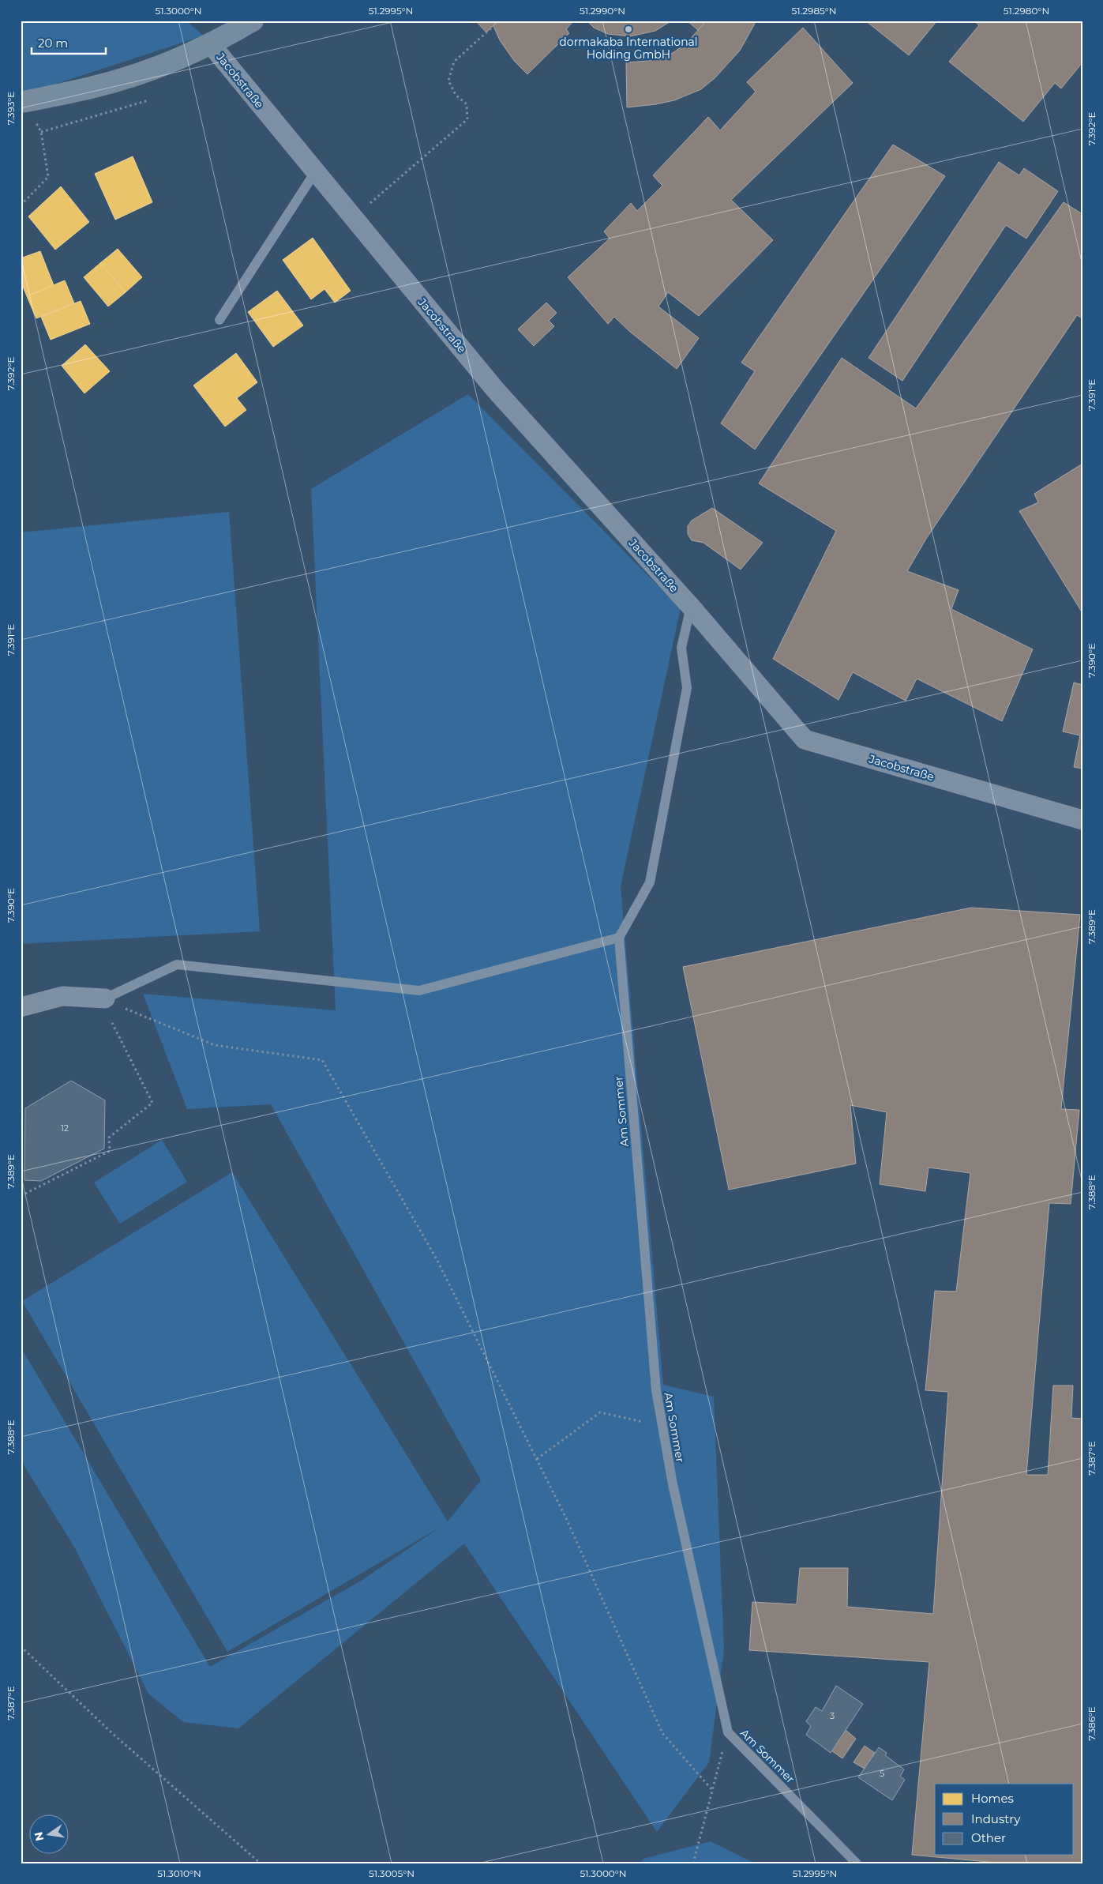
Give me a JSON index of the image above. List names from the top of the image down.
{
  "streets": {
    "street": ["Jacobstraße"],
    "lane": ["Am Sommer"]
  },
  "places": ["dormakaba International Holding GmbH"],
  "house_numbers": ["12", "3", "5"],
  "legend": ["Homes", "Industry", "Other"],
  "scale_bar": "20 m",
  "north": "left",
  "coordinates": [
    "51.3000°N",
    "51.2995°N",
    "51.2990°N",
    "51.2985°N",
    "51.2980°N",
    "7.393°E",
    "7.392°E",
    "7.391°E",
    "7.390°E",
    "7.389°E",
    "7.388°E",
    "7.387°E",
    "7.386°E",
    "51.3010°N",
    "51.3005°N"
  ]
}
